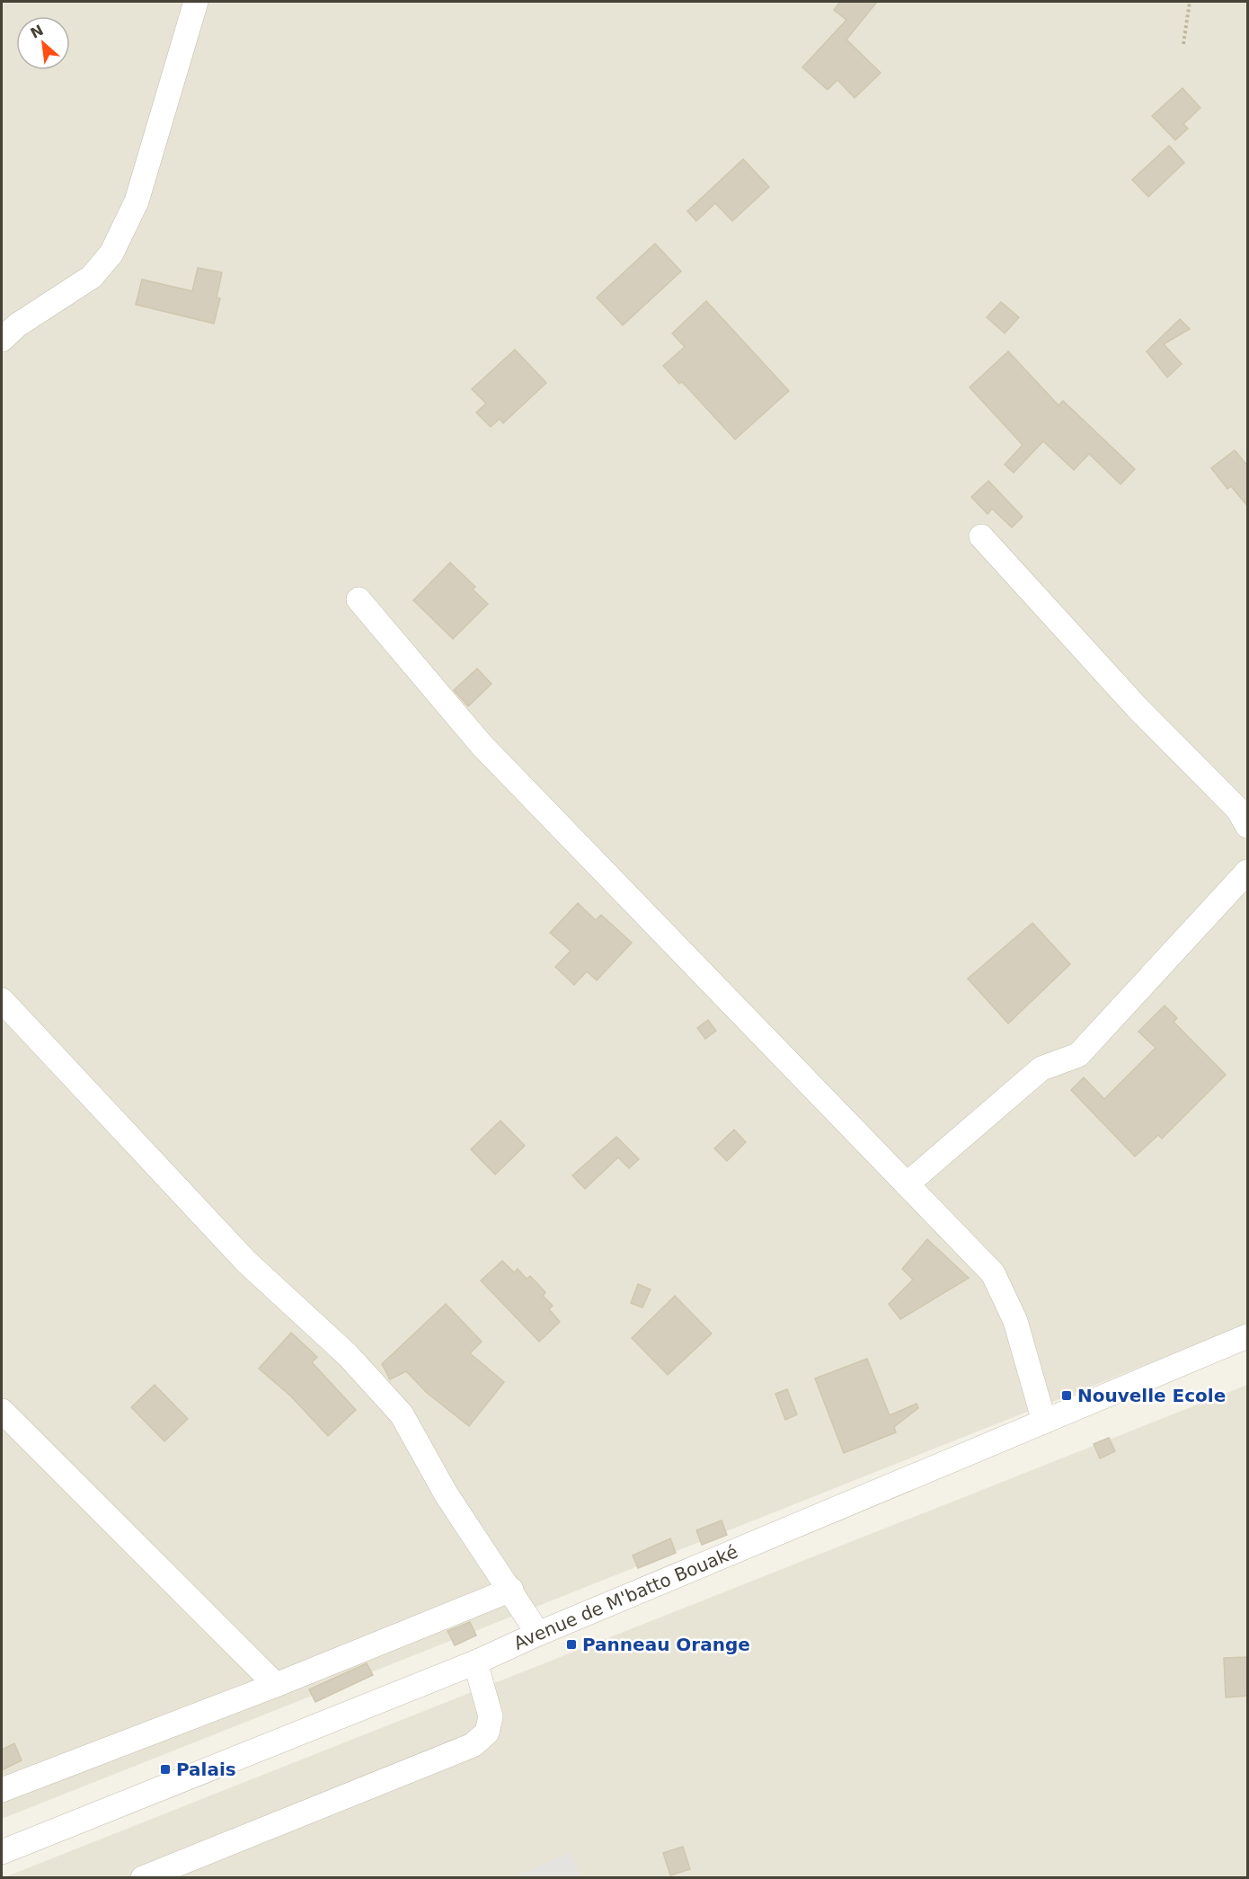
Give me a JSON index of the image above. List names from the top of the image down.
{
  "streets": {
    "street": ["Avenue de M'batto Bouaké"]
  },
  "places": {
    "transit": ["Nouvelle Ecole", "Panneau Orange", "Palais"]
  },
  "north": "top left"
}
